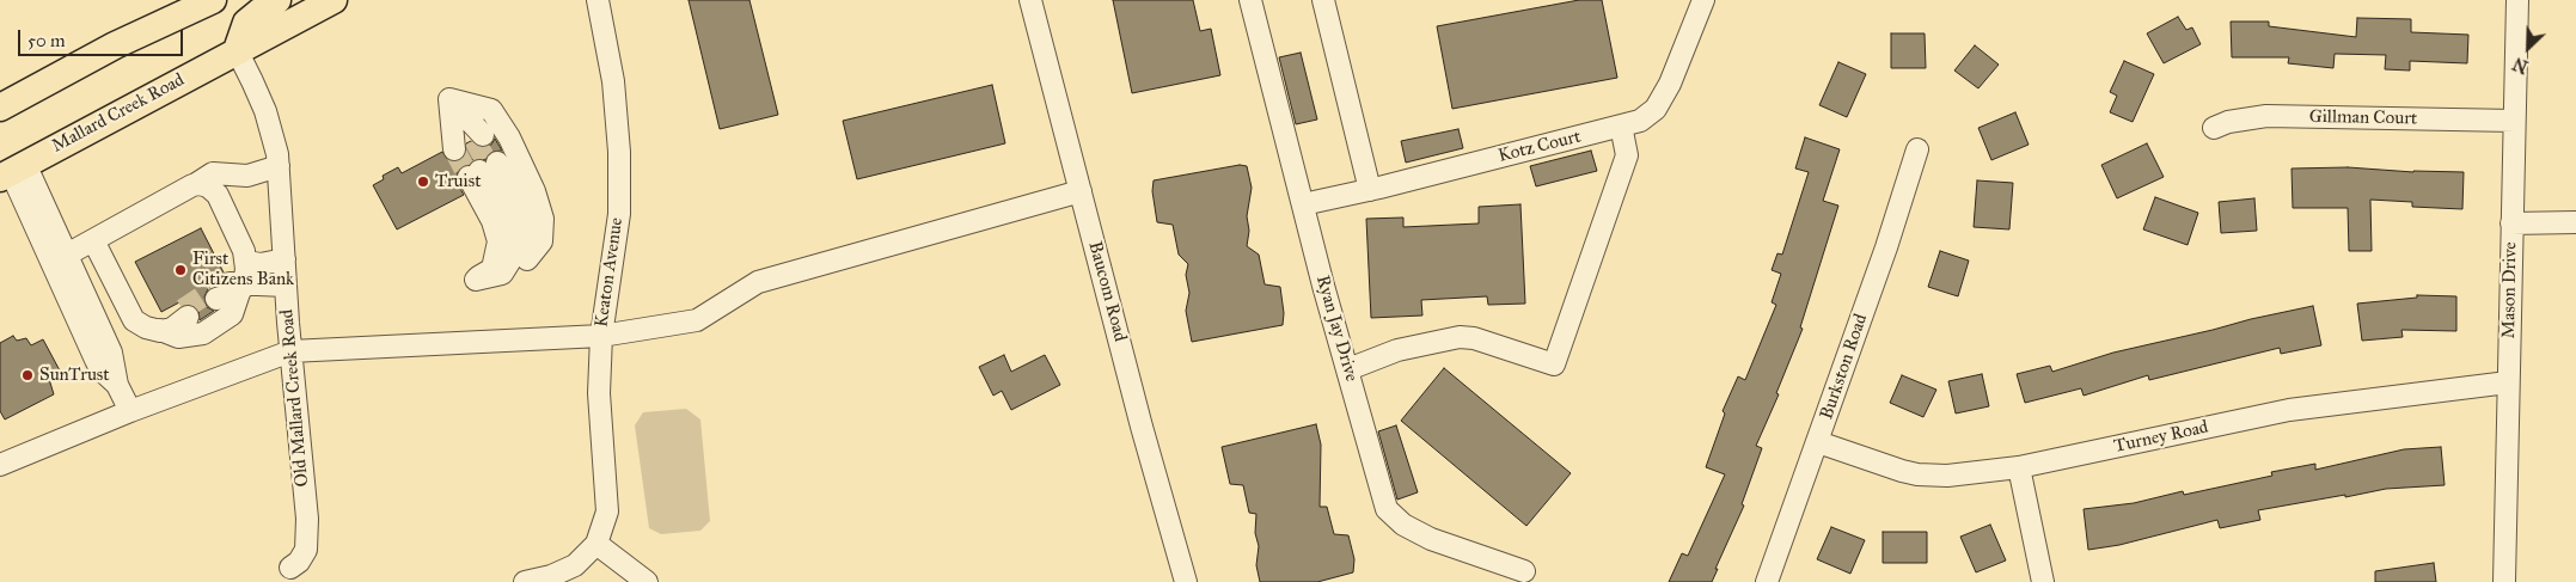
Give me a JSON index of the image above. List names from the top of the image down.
{
  "streets": {
    "main road": ["Mallard Creek Road"],
    "street": [
      "Gillman Court",
      "Kotz Court",
      "Keaton Avenue",
      "Mason Drive",
      "Baucom Road",
      "Ryan Jay Drive",
      "Burkston Road",
      "Old Mallard Creek Road",
      "Turney Road"
    ]
  },
  "crossings": [
    ["Mallard Creek Road", "Old Mallard Creek Road"],
    ["Gillman Court", "Mason Drive"],
    ["Kotz Court", "Ryan Jay Drive"],
    ["Mason Drive", "Turney Road"],
    ["Burkston Road", "Turney Road"]
  ],
  "places": ["Truist", "First Citizens Bank", "SunTrust"],
  "scale_bar": "50 m",
  "north": "bottom left"
}
